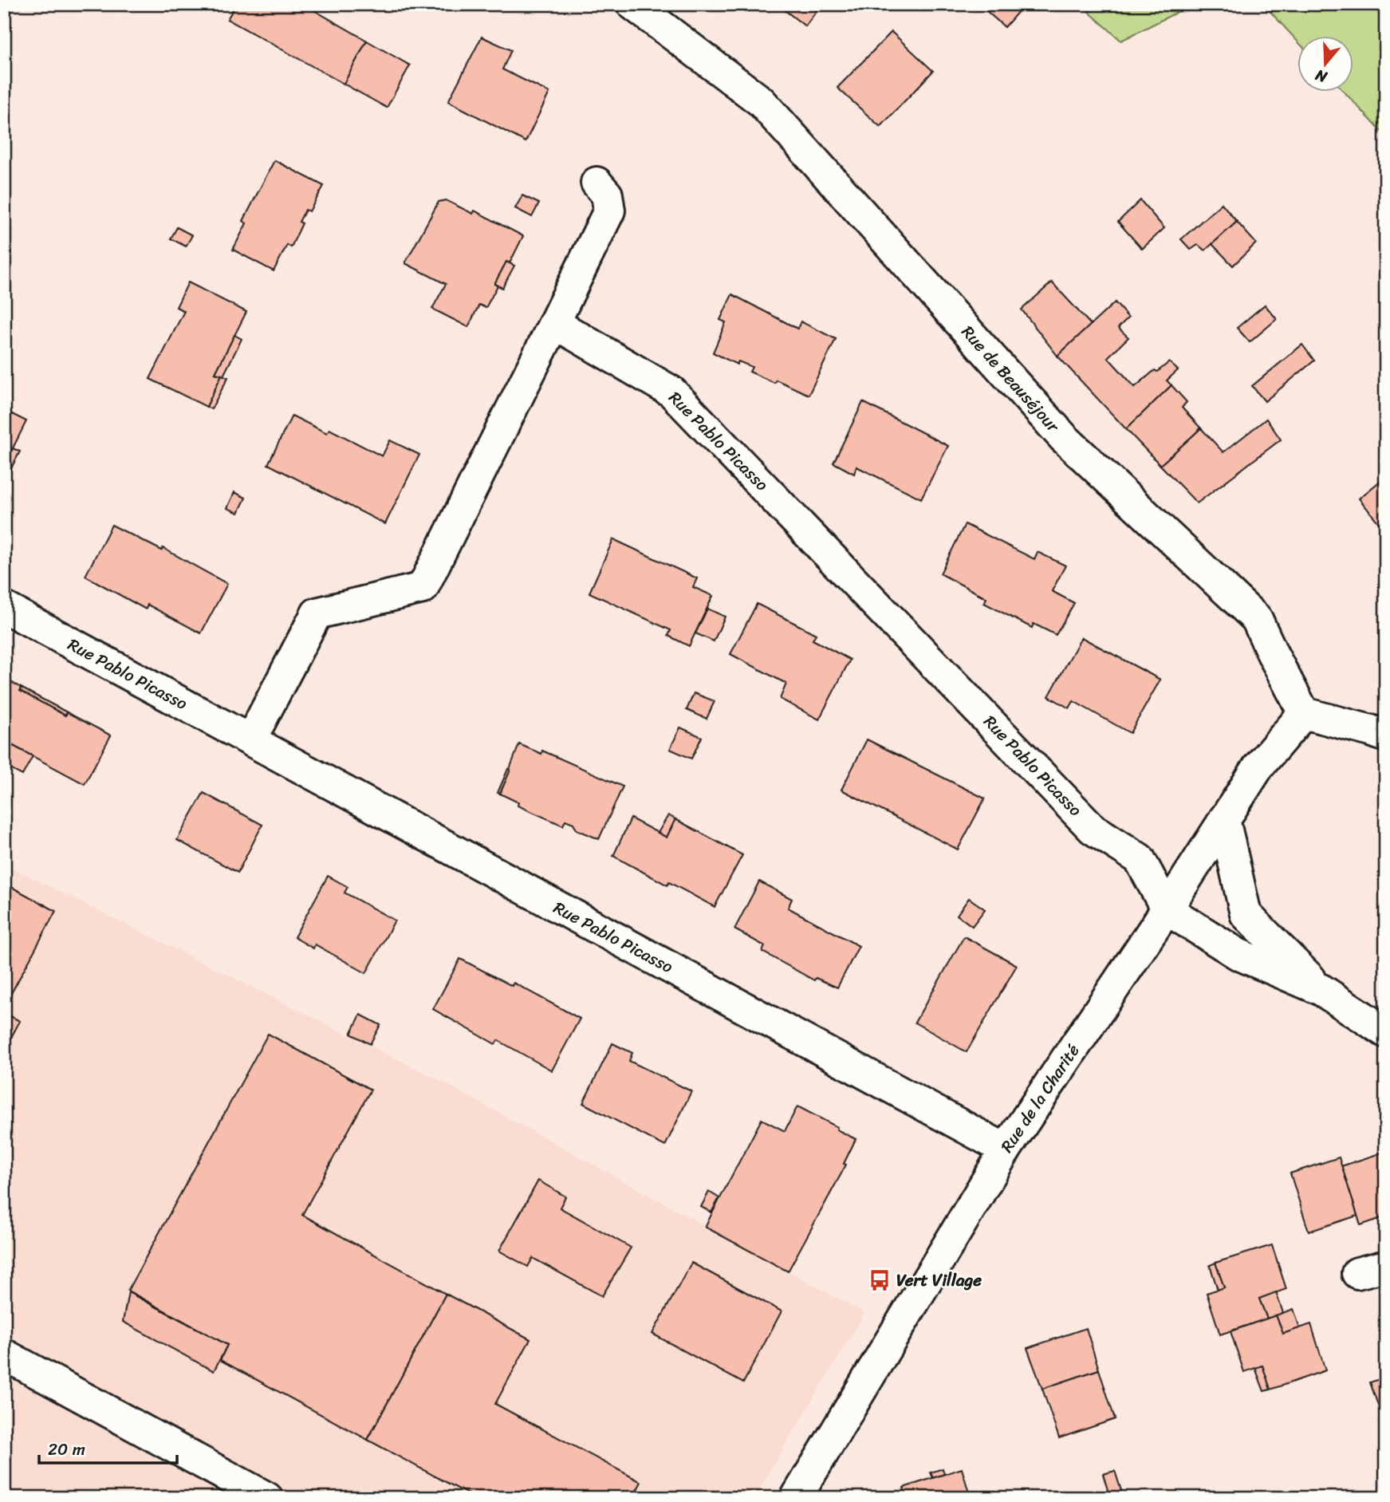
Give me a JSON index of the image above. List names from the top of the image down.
{
  "streets": {
    "street": ["Rue de Beauséjour", "Rue Pablo Picasso", "Rue de la Charité"]
  },
  "crossings": [
    ["Rue de Beauséjour", "Rue de la Charité"],
    ["Rue Pablo Picasso", "Rue de la Charité"]
  ],
  "places": {
    "bus stop": ["Vert Village"]
  },
  "scale_bar": "20 m",
  "north": "bottom"
}
